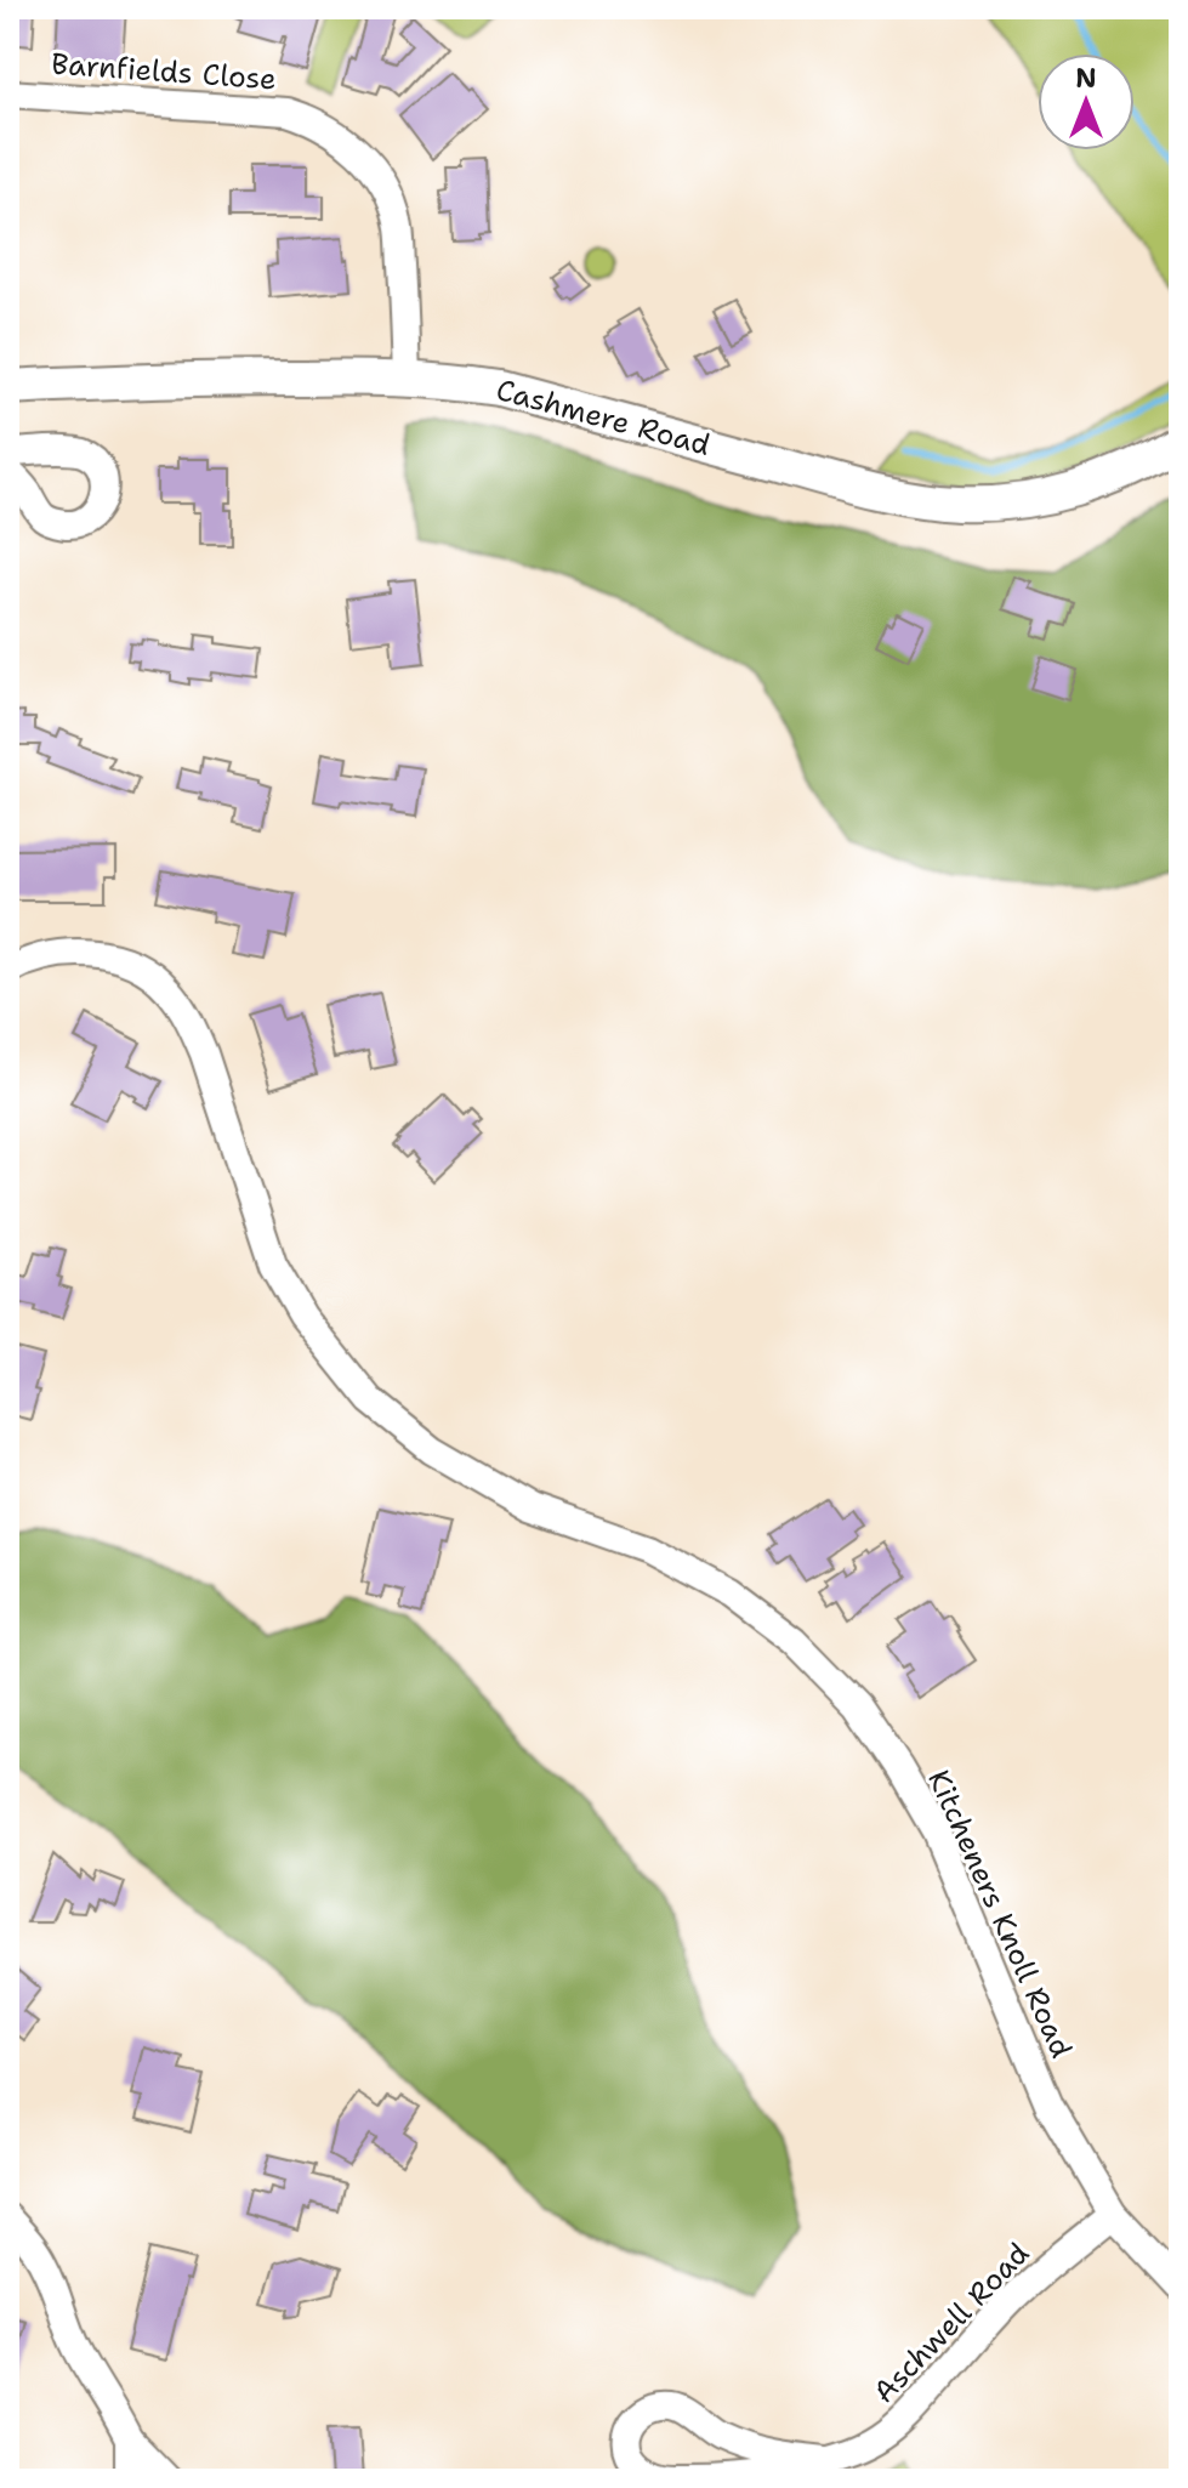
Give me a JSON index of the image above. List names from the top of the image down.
{
  "streets": {
    "street": [
      "Barnfields Close",
      "Cashmere Road",
      "Kitcheners Knoll Road",
      "Aschwell Road"
    ]
  },
  "crossings": [
    ["Barnfields Close", "Cashmere Road"],
    ["Kitcheners Knoll Road", "Aschwell Road"]
  ],
  "north": "top"
}
